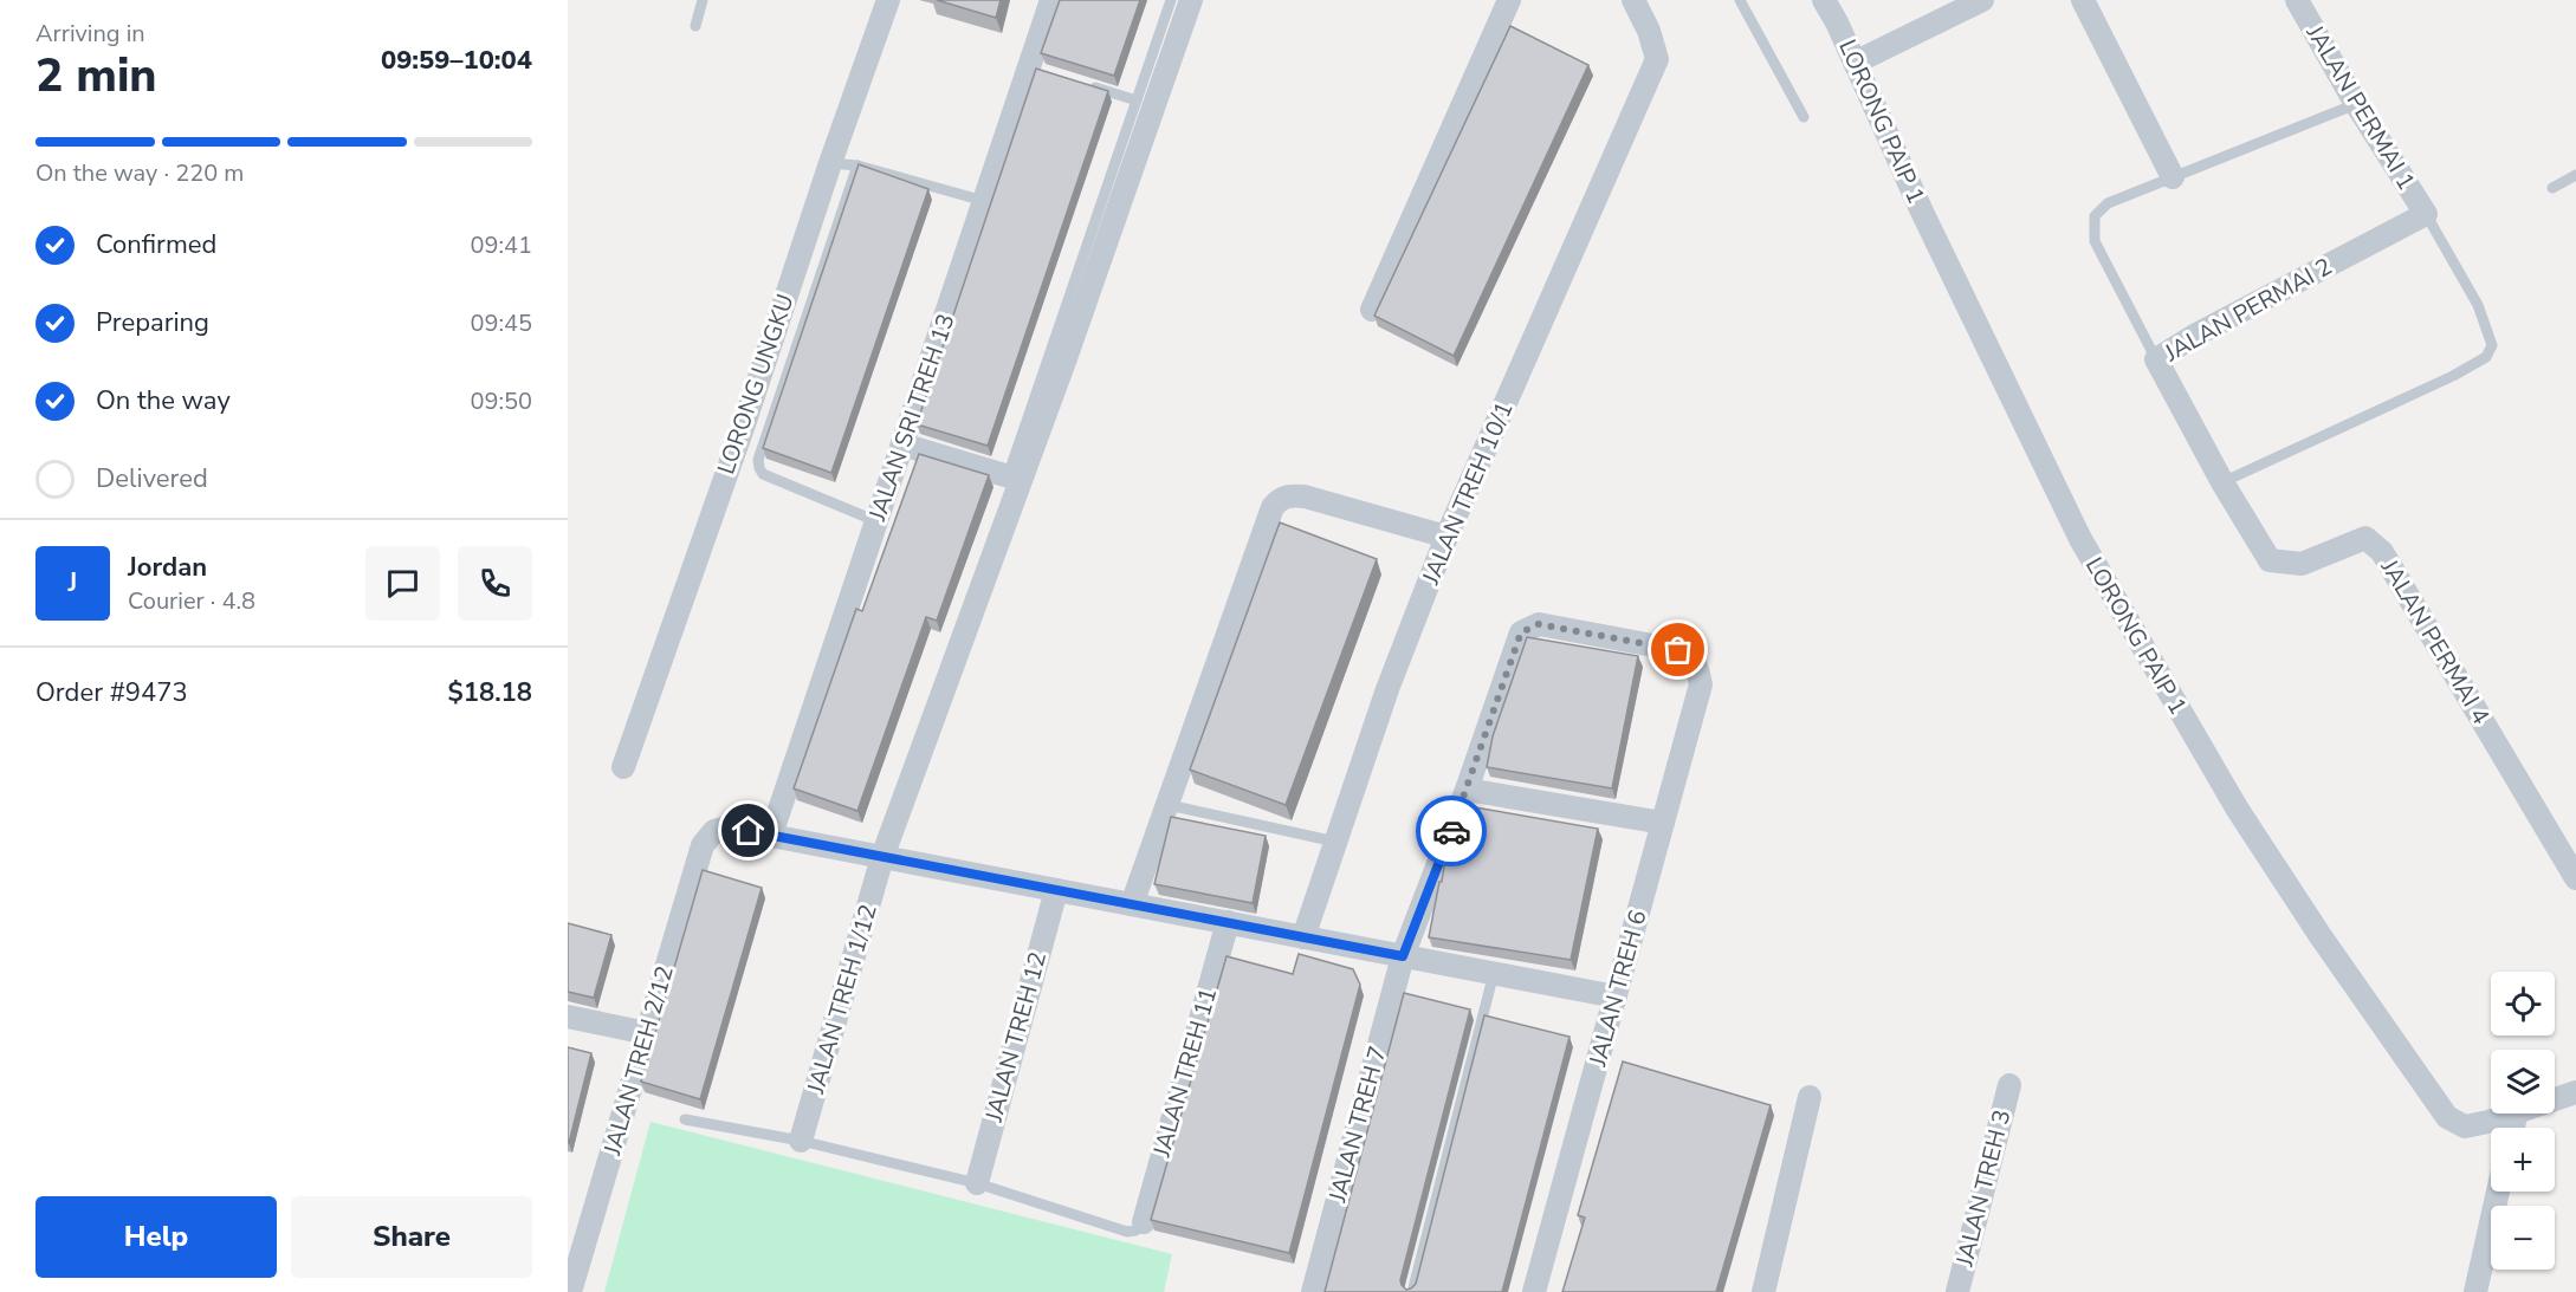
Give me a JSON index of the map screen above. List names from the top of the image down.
{
  "streets": {
    "street": [
      "JALAN PERMAI 1",
      "LORONG PAIP 1",
      "JALAN PERMAI 2",
      "LORONG UNGKU",
      "JALAN SRI TREH 13",
      "JALAN TREH 10/1",
      "JALAN PERMAI 4",
      "JALAN TREH 6",
      "JALAN TREH 1/12",
      "JALAN TREH 12",
      "JALAN TREH 2/12",
      "JALAN TREH 11",
      "JALAN TREH 7",
      "JALAN TREH 3"
    ]
  },
  "crossings": [
    ["JALAN PERMAI 1", "JALAN PERMAI 2"],
    ["JALAN PERMAI 2", "JALAN PERMAI 4"],
    ["JALAN SRI TREH 13", "JALAN TREH 2/12"],
    ["JALAN TREH 6", "JALAN TREH 7"]
  ],
  "page": {
    "heading": ["2 min", "Arriving in", "09:59–10:04"],
    "panel": [
      "Jordan",
      "Courier · 4.8",
      "Order #9473",
      "$18.18"
    ],
    "bar": "On the way · 220 m",
    "list": [
      ["Confirmed", "09:41"],
      ["Preparing", "09:45"],
      ["On the way", "09:50"],
      "Delivered"
    ],
    "round": "J",
    "map_buttons": ["+", "−"],
    "buttons": ["Help", "Share"]
  }
}
